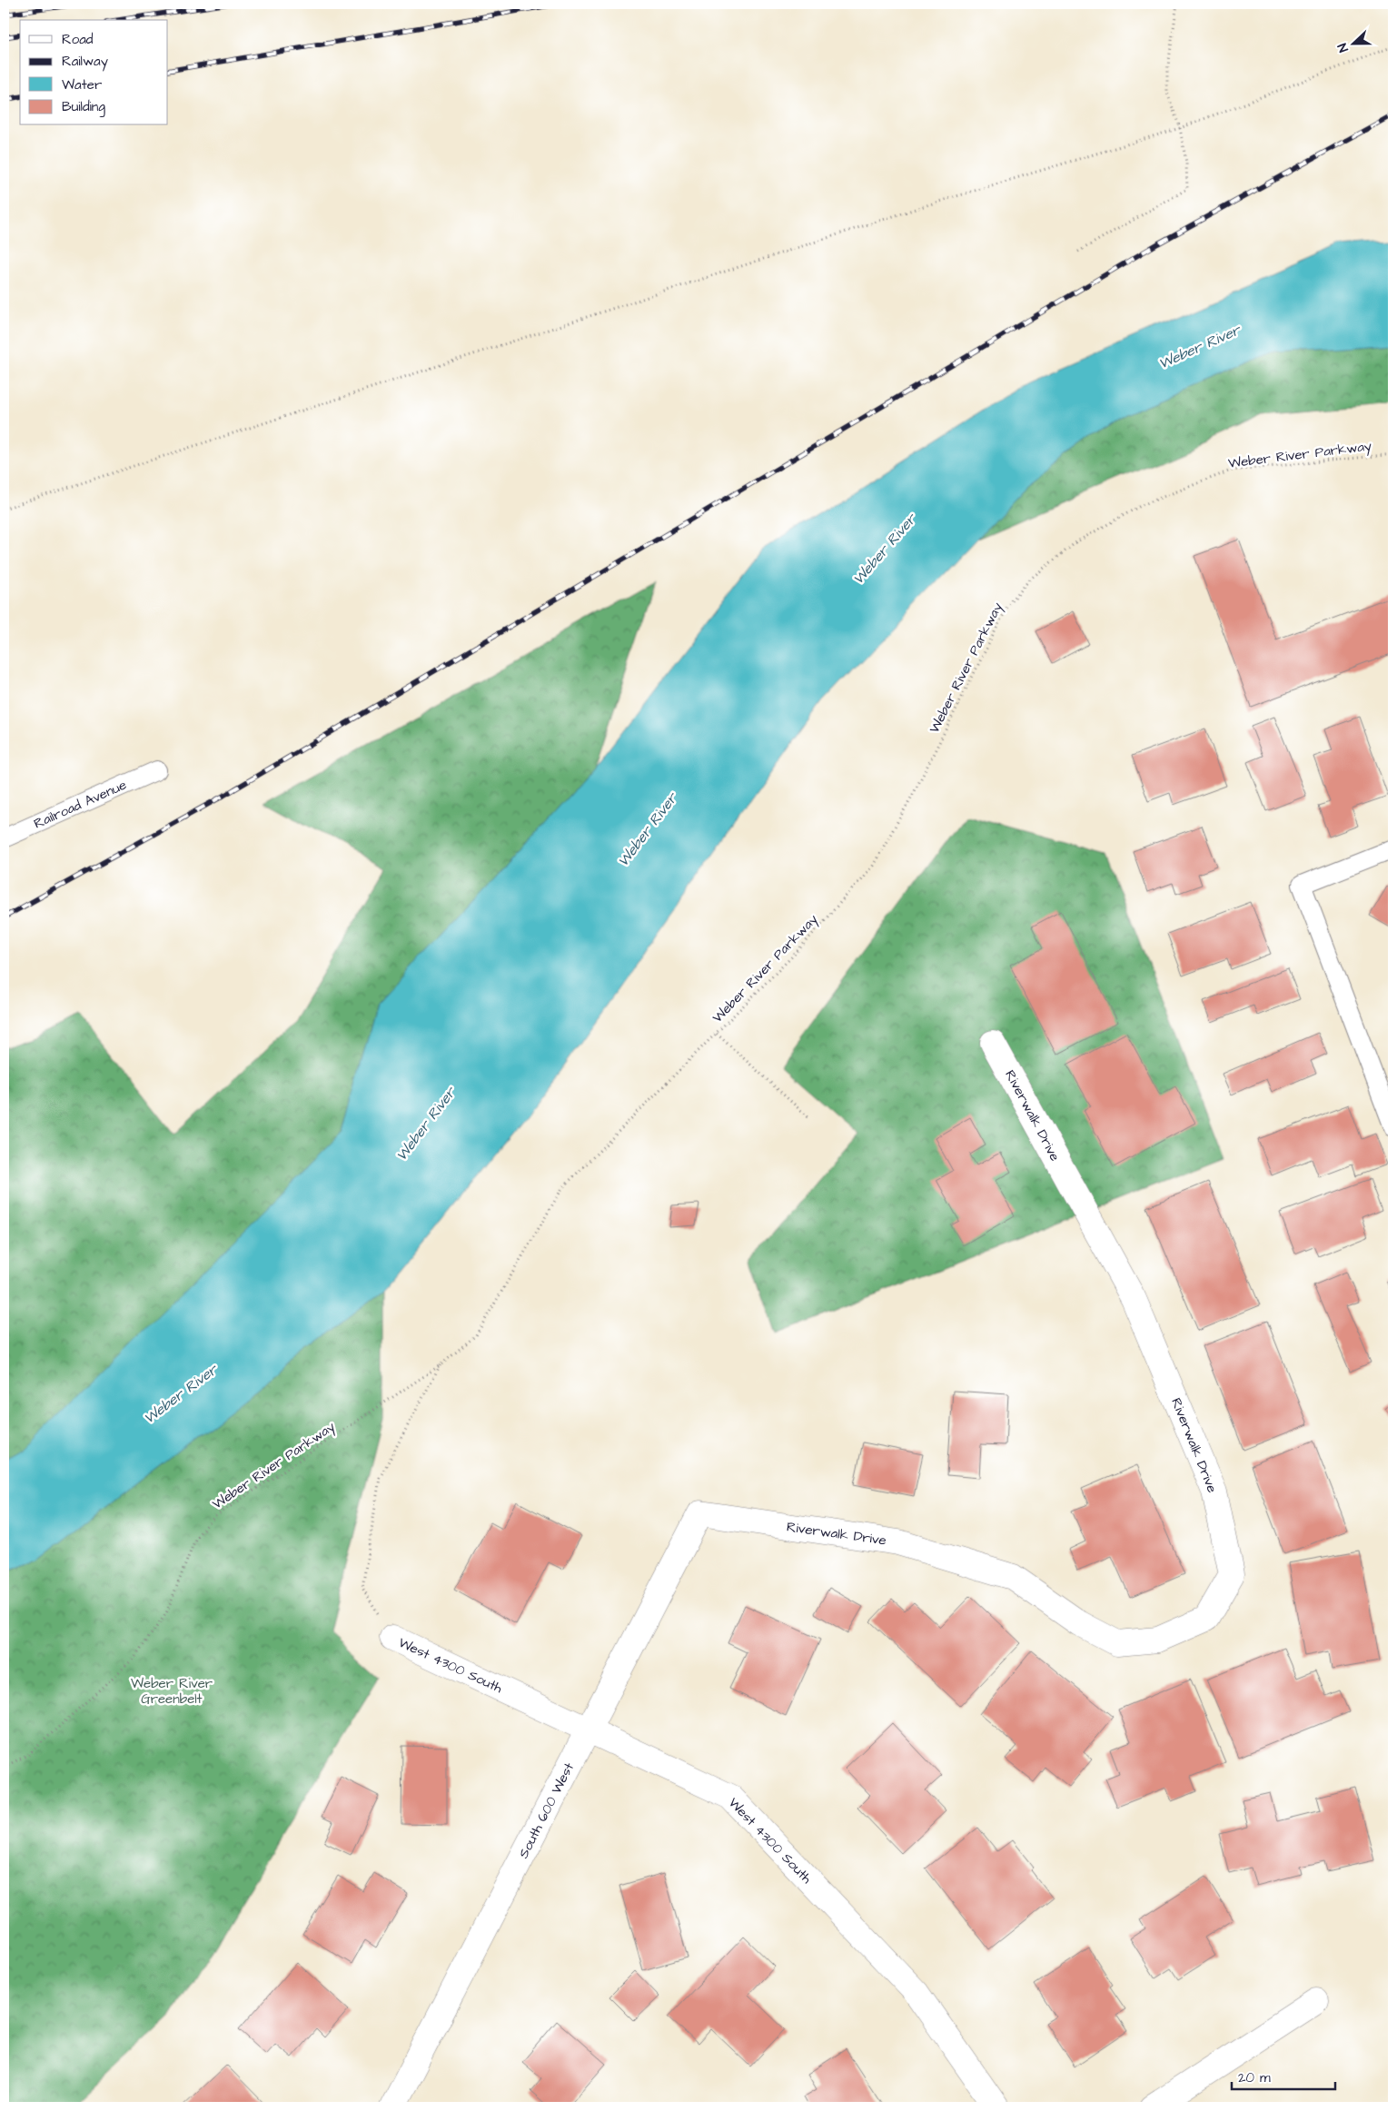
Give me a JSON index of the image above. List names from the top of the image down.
{
  "streets": {
    "street": ["Riverwalk Drive", "West 4300 South", "South 600 West"],
    "lane": ["Railroad Avenue"],
    "path": ["Weber River Parkway"]
  },
  "crossings": [
    ["Weber River Parkway", "West 4300 South"],
    ["Riverwalk Drive", "South 600 West"],
    ["West 4300 South", "South 600 West"]
  ],
  "water": ["Weber River"],
  "parks": ["Weber River Greenbelt"],
  "legend": [
    "Road",
    "Railway",
    "Water",
    "Building"
  ],
  "scale_bar": "20 m",
  "north": "left"
}
